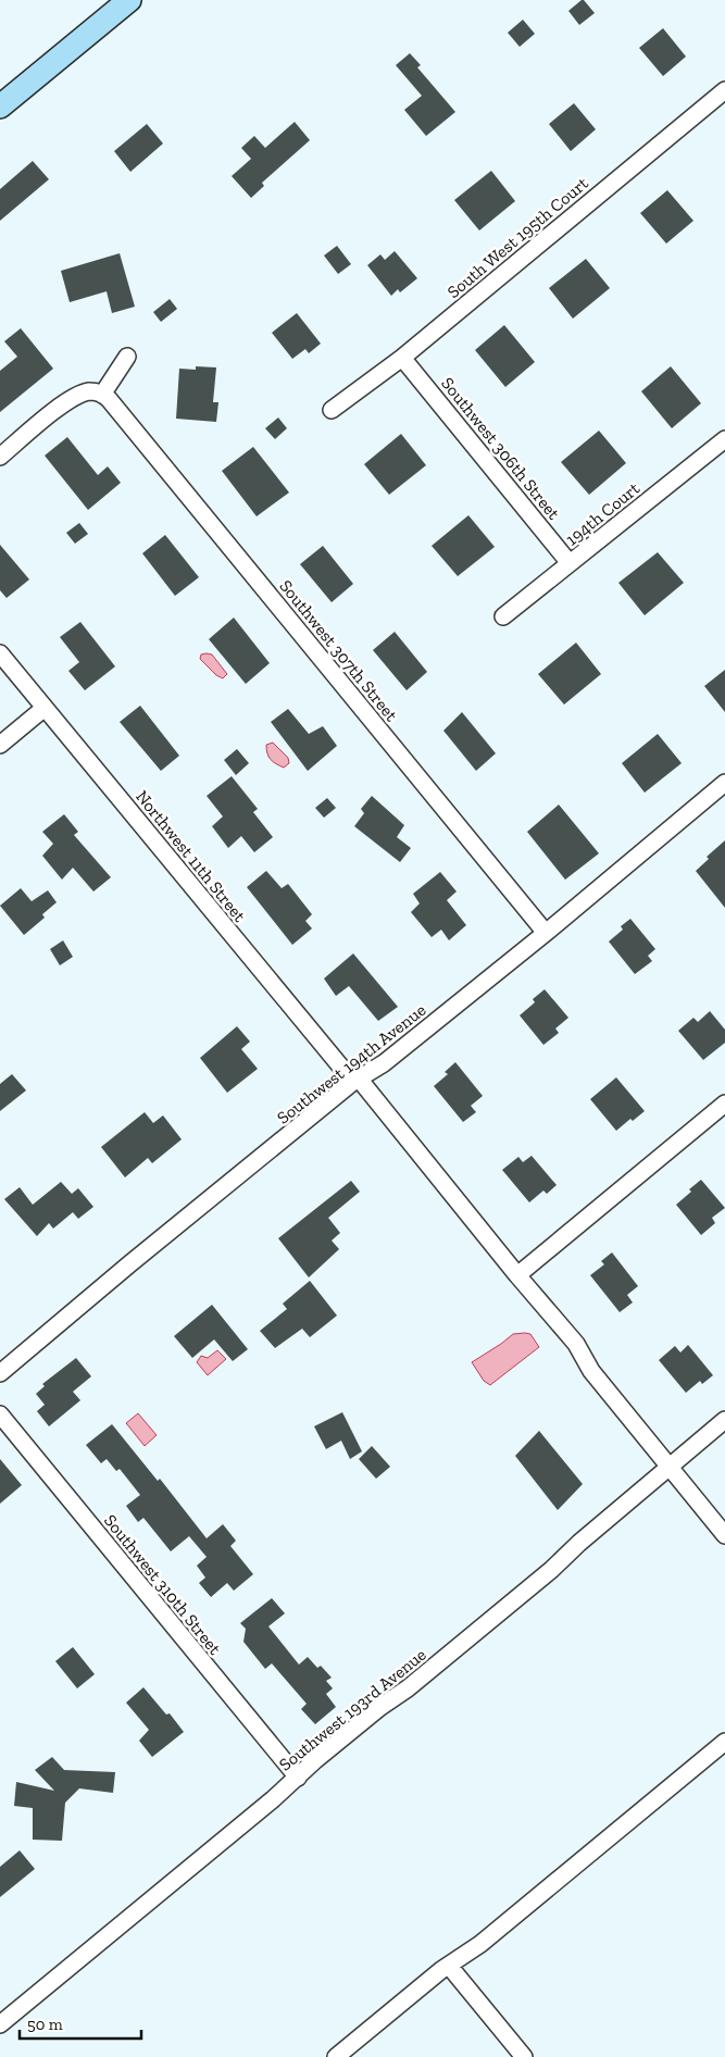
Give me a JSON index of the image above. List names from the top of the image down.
{
  "streets": {
    "street": [
      "South West 195th Court",
      "Southwest 306th Street",
      "194th Court",
      "Southwest 307th Street",
      "Northwest 11th Street",
      "Southwest 194th Avenue",
      "Southwest 310th Street",
      "Southwest 193rd Avenue"
    ]
  },
  "crossings": [
    ["South West 195th Court", "Southwest 306th Street"],
    ["Southwest 306th Street", "194th Court"],
    ["Southwest 307th Street", "Southwest 194th Avenue"],
    ["Northwest 11th Street", "Southwest 194th Avenue"],
    ["Northwest 11th Street", "Southwest 193rd Avenue"],
    ["Southwest 310th Street", "Southwest 193rd Avenue"]
  ],
  "scale_bar": "50 m"
}
